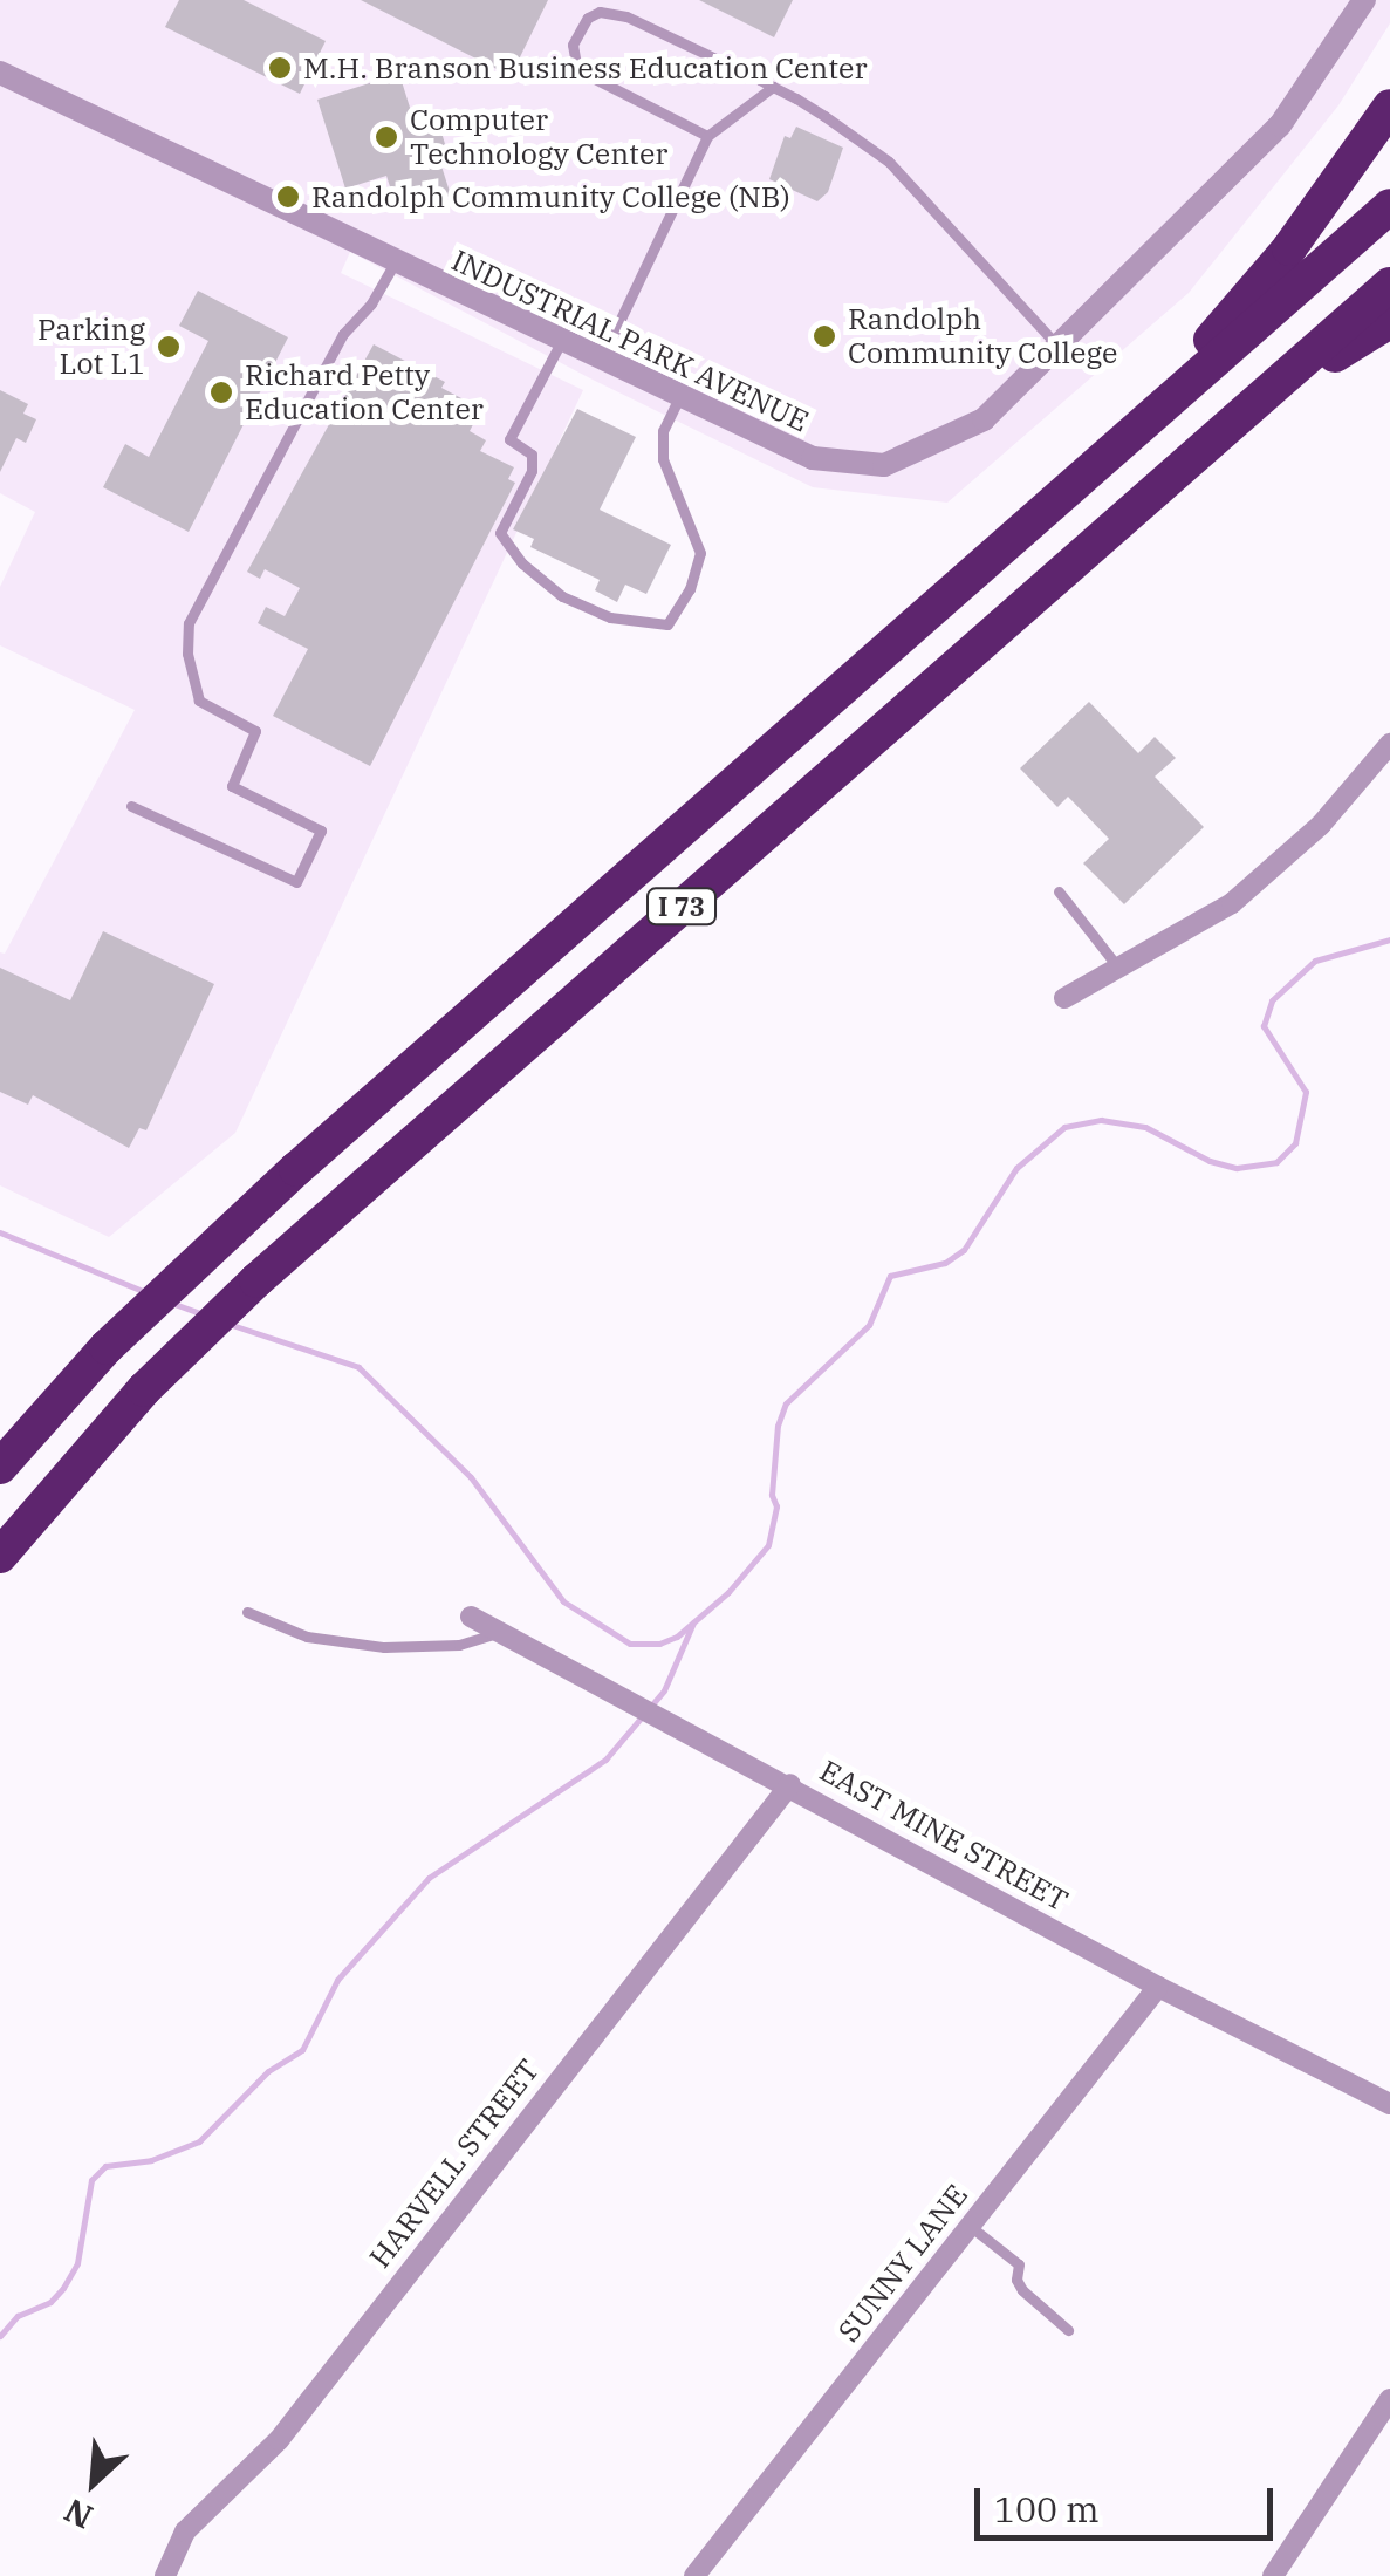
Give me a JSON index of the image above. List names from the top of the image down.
{
  "streets": {
    "highway": ["I 73"],
    "street": [
      "INDUSTRIAL PARK AVENUE",
      "EAST MINE STREET",
      "HARVELL STREET",
      "SUNNY LANE"
    ]
  },
  "crossings": [
    ["EAST MINE STREET", "HARVELL STREET"],
    ["EAST MINE STREET", "SUNNY LANE"]
  ],
  "places": [
    "M.H. Branson Business Education Center",
    "Computer Technology Center",
    "Randolph Community College (NB)",
    "Randolph Community College",
    "Parking Lot L1",
    "Richard Petty Education Center"
  ],
  "scale_bar": "100 m",
  "north": "bottom left"
}
